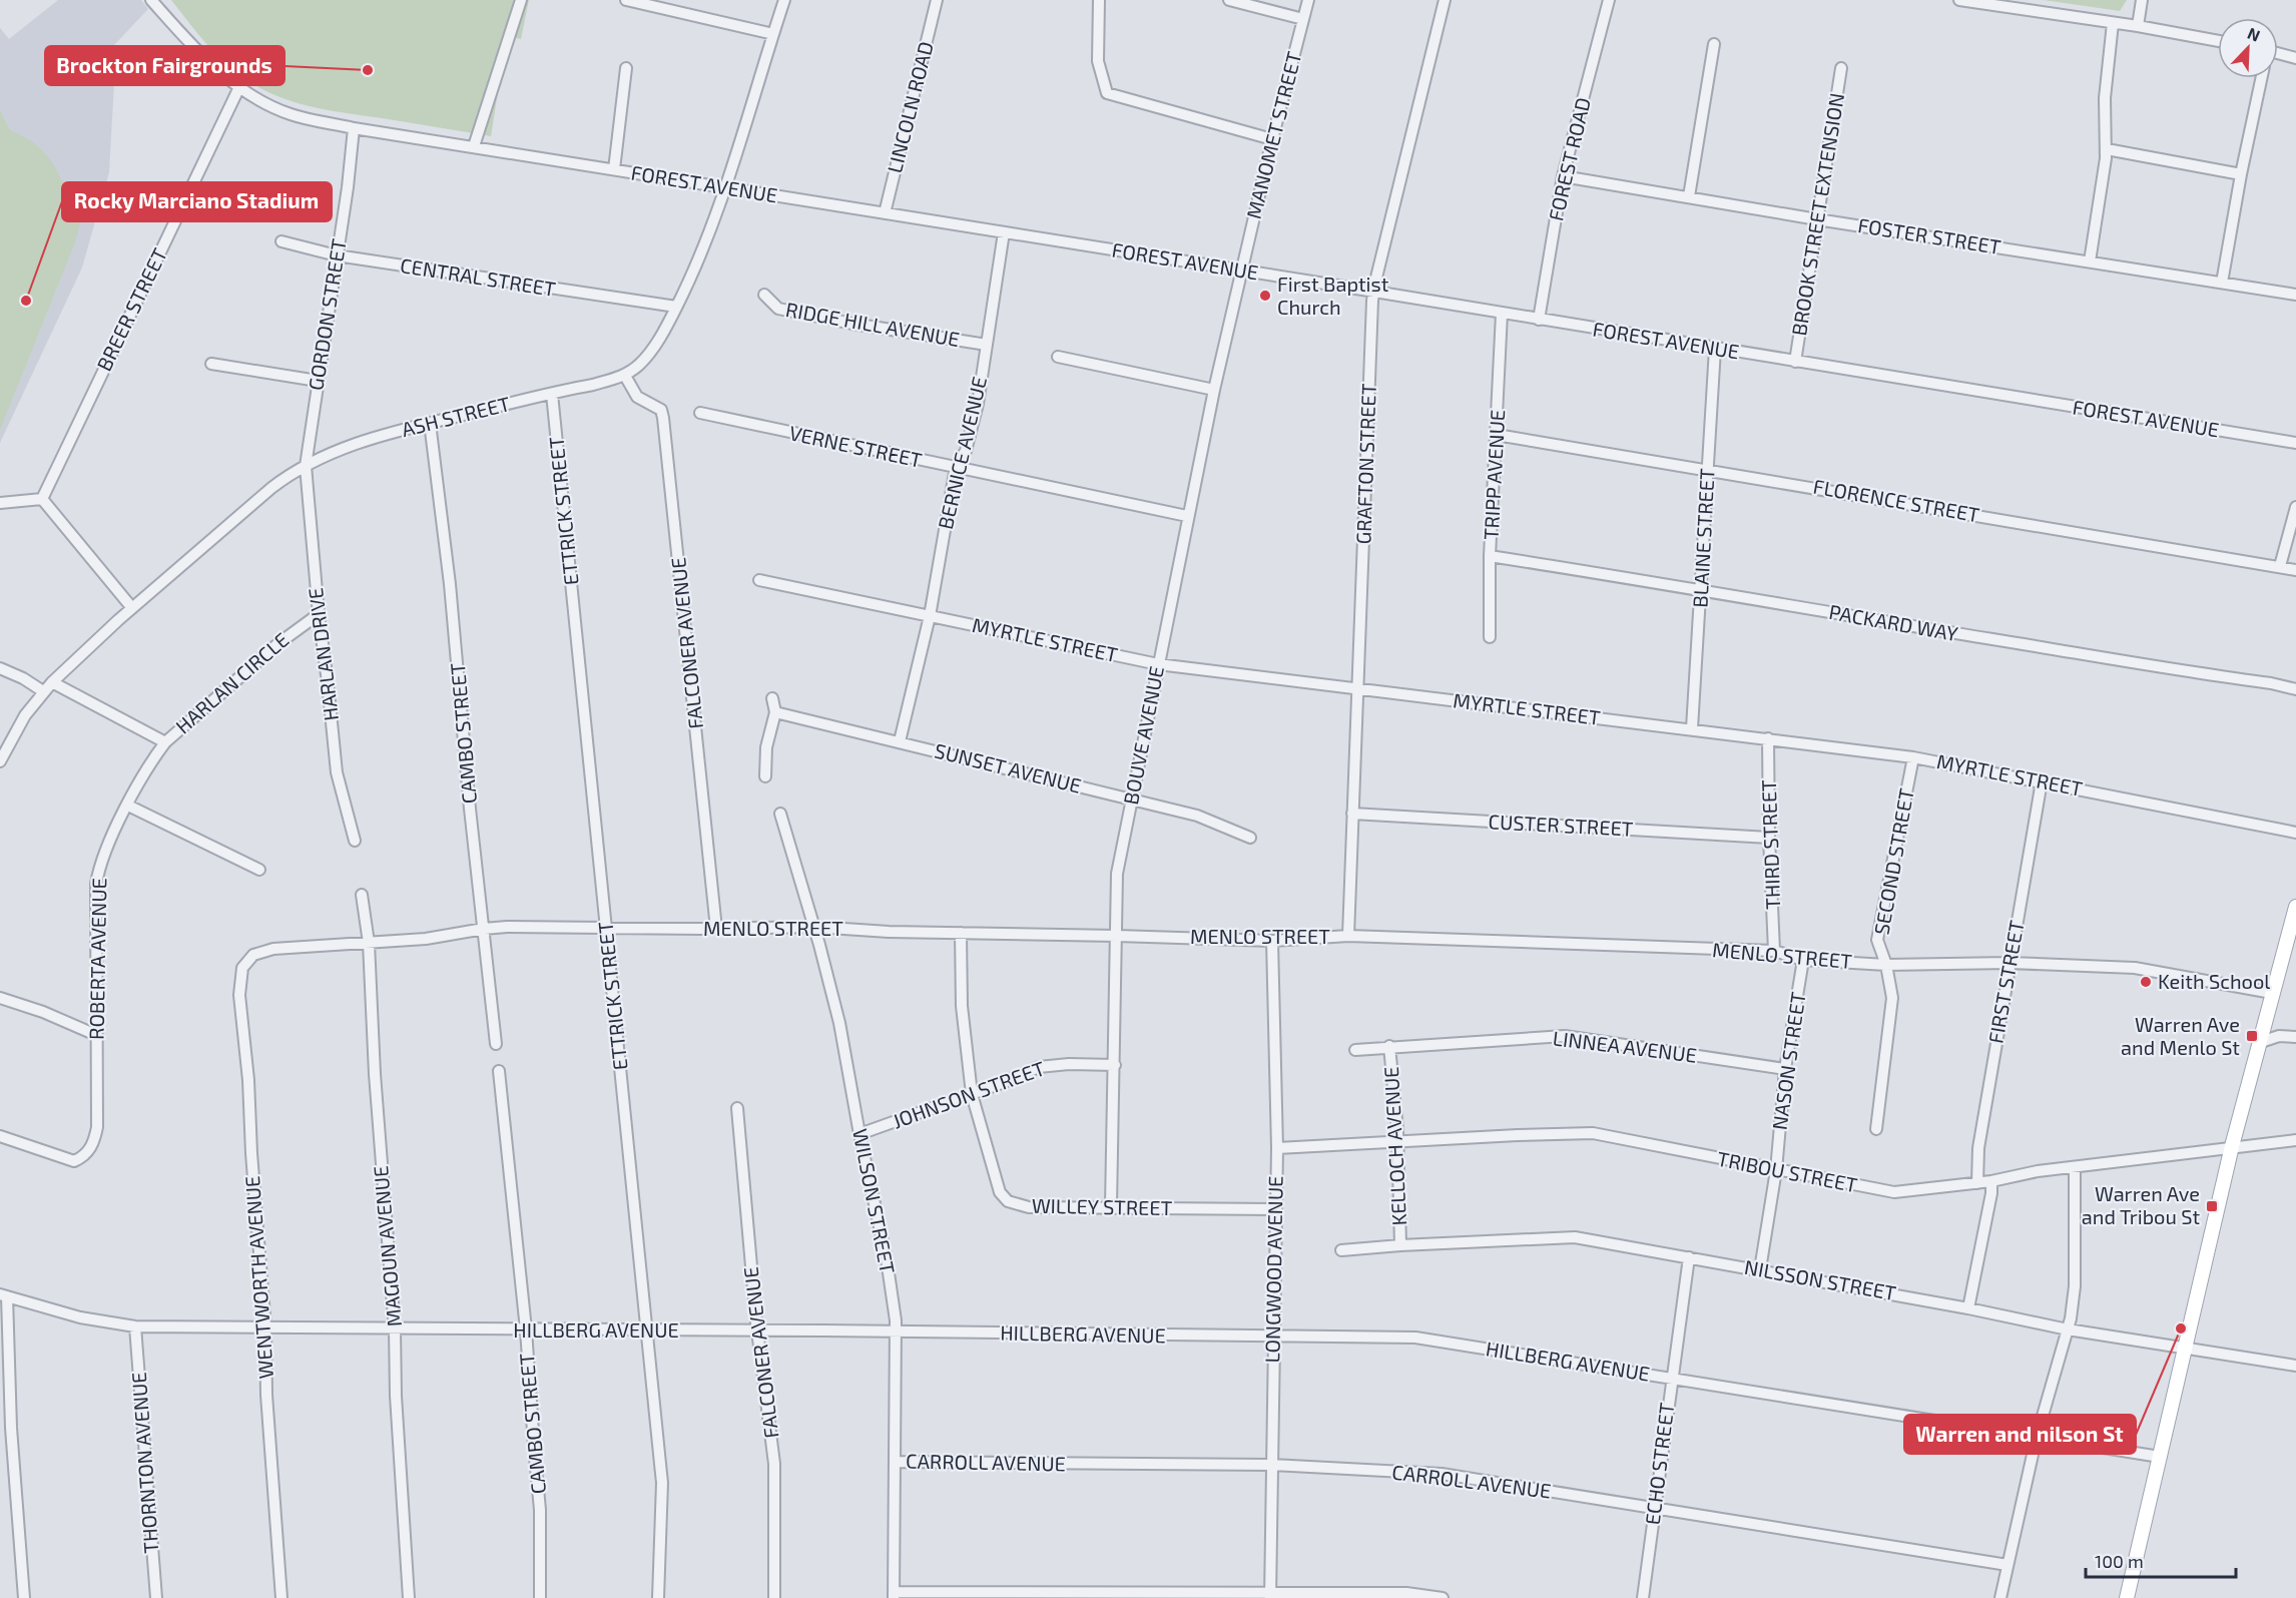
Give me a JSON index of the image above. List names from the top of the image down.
{
  "streets": {
    "street": [
      "LINCOLN ROAD",
      "MANOMET STREET",
      "FOREST ROAD",
      "FOREST AVENUE",
      "BROOK STREET EXTENSION",
      "FOSTER STREET",
      "CENTRAL STREET",
      "BREER STREET",
      "GORDON STREET",
      "RIDGE HILL AVENUE",
      "ASH STREET",
      "VERNE STREET",
      "BERNICE AVENUE",
      "GRAFTON STREET",
      "TRIPP AVENUE",
      "FLORENCE STREET",
      "ETTRICK STREET",
      "BLAINE STREET",
      "PACKARD WAY",
      "MYRTLE STREET",
      "FALCONER AVENUE",
      "HARLAN DRIVE",
      "HARLAN CIRCLE",
      "CAMBO STREET",
      "BOUVE AVENUE",
      "SUNSET AVENUE",
      "CUSTER STREET",
      "THIRD STREET",
      "SECOND STREET",
      "MENLO STREET",
      "ROBERTA AVENUE",
      "FIRST STREET",
      "LINNEA AVENUE",
      "NASON STREET",
      "JOHNSON STREET",
      "KELLOCH AVENUE",
      "TRIBOU STREET",
      "WILSON STREET",
      "WILLEY STREET",
      "MAGOUN AVENUE",
      "LONGWOOD AVENUE",
      "WENTWORTH AVENUE",
      "NILSSON STREET",
      "HILLBERG AVENUE",
      "THORNTON AVENUE",
      "CARROLL AVENUE",
      "ECHO STREET"
    ]
  },
  "crossings": [
    ["LINCOLN ROAD", "FOREST AVENUE"],
    ["MANOMET STREET", "FOREST AVENUE"],
    ["MANOMET STREET", "BOUVE AVENUE"],
    ["FOREST ROAD", "FOREST AVENUE"],
    ["FOREST ROAD", "FOSTER STREET"],
    ["FOREST AVENUE", "BROOK STREET EXTENSION"],
    ["FOREST AVENUE", "BREER STREET"],
    ["FOREST AVENUE", "GORDON STREET"],
    ["FOREST AVENUE", "ASH STREET"],
    ["FOREST AVENUE", "BERNICE AVENUE"],
    ["FOREST AVENUE", "GRAFTON STREET"],
    ["FOREST AVENUE", "TRIPP AVENUE"],
    ["FOREST AVENUE", "BLAINE STREET"],
    ["FOREST AVENUE", "BOUVE AVENUE"],
    ["BROOK STREET EXTENSION", "FOSTER STREET"],
    ["CENTRAL STREET", "GORDON STREET"],
    ["CENTRAL STREET", "ASH STREET"],
    ["GORDON STREET", "ASH STREET"],
    ["GORDON STREET", "HARLAN DRIVE"],
    ["RIDGE HILL AVENUE", "BERNICE AVENUE"],
    ["ASH STREET", "ETTRICK STREET"],
    ["ASH STREET", "FALCONER AVENUE"],
    ["ASH STREET", "HARLAN DRIVE"],
    ["ASH STREET", "HARLAN CIRCLE"],
    ["ASH STREET", "CAMBO STREET"],
    ["VERNE STREET", "BERNICE AVENUE"],
    ["VERNE STREET", "BOUVE AVENUE"],
    ["BERNICE AVENUE", "MYRTLE STREET"],
    ["BERNICE AVENUE", "SUNSET AVENUE"],
    ["GRAFTON STREET", "MYRTLE STREET"],
    ["GRAFTON STREET", "CUSTER STREET"],
    ["GRAFTON STREET", "MENLO STREET"],
    ["TRIPP AVENUE", "FLORENCE STREET"],
    ["TRIPP AVENUE", "PACKARD WAY"],
    ["FLORENCE STREET", "BLAINE STREET"],
    ["ETTRICK STREET", "MENLO STREET"],
    ["ETTRICK STREET", "HILLBERG AVENUE"],
    ["BLAINE STREET", "PACKARD WAY"],
    ["BLAINE STREET", "MYRTLE STREET"],
    ["MYRTLE STREET", "BOUVE AVENUE"],
    ["MYRTLE STREET", "THIRD STREET"],
    ["MYRTLE STREET", "SECOND STREET"],
    ["MYRTLE STREET", "FIRST STREET"],
    ["FALCONER AVENUE", "MENLO STREET"],
    ["FALCONER AVENUE", "HILLBERG AVENUE"],
    ["HARLAN DRIVE", "HARLAN CIRCLE"],
    ["HARLAN CIRCLE", "ROBERTA AVENUE"],
    ["CAMBO STREET", "MENLO STREET"],
    ["CAMBO STREET", "HILLBERG AVENUE"],
    ["BOUVE AVENUE", "SUNSET AVENUE"],
    ["BOUVE AVENUE", "MENLO STREET"],
    ["BOUVE AVENUE", "JOHNSON STREET"],
    ["BOUVE AVENUE", "WILLEY STREET"],
    ["CUSTER STREET", "THIRD STREET"],
    ["THIRD STREET", "MENLO STREET"],
    ["SECOND STREET", "MENLO STREET"],
    ["MENLO STREET", "FIRST STREET"],
    ["MENLO STREET", "NASON STREET"],
    ["MENLO STREET", "WILSON STREET"],
    ["MENLO STREET", "MAGOUN AVENUE"],
    ["MENLO STREET", "LONGWOOD AVENUE"],
    ["MENLO STREET", "WENTWORTH AVENUE"],
    ["FIRST STREET", "TRIBOU STREET"],
    ["LINNEA AVENUE", "NASON STREET"],
    ["LINNEA AVENUE", "KELLOCH AVENUE"],
    ["NASON STREET", "TRIBOU STREET"],
    ["NASON STREET", "NILSSON STREET"],
    ["JOHNSON STREET", "WILSON STREET"],
    ["JOHNSON STREET", "WILLEY STREET"],
    ["KELLOCH AVENUE", "TRIBOU STREET"],
    ["KELLOCH AVENUE", "NILSSON STREET"],
    ["TRIBOU STREET", "LONGWOOD AVENUE"],
    ["WILSON STREET", "HILLBERG AVENUE"],
    ["WILSON STREET", "CARROLL AVENUE"],
    ["WILLEY STREET", "LONGWOOD AVENUE"],
    ["MAGOUN AVENUE", "HILLBERG AVENUE"],
    ["LONGWOOD AVENUE", "HILLBERG AVENUE"],
    ["LONGWOOD AVENUE", "CARROLL AVENUE"],
    ["WENTWORTH AVENUE", "HILLBERG AVENUE"],
    ["NILSSON STREET", "ECHO STREET"],
    ["HILLBERG AVENUE", "THORNTON AVENUE"],
    ["HILLBERG AVENUE", "ECHO STREET"],
    ["CARROLL AVENUE", "ECHO STREET"]
  ],
  "places": {
    "other": [
      "Brockton Fairgrounds",
      "First Baptist Church",
      "Rocky Marciano Stadium",
      "Keith School",
      "Warren and nilson St"
    ],
    "transit": ["Warren Ave and Menlo St", "Warren Ave and Tribou St"]
  },
  "scale_bar": "100 m",
  "north": "top right"
}
